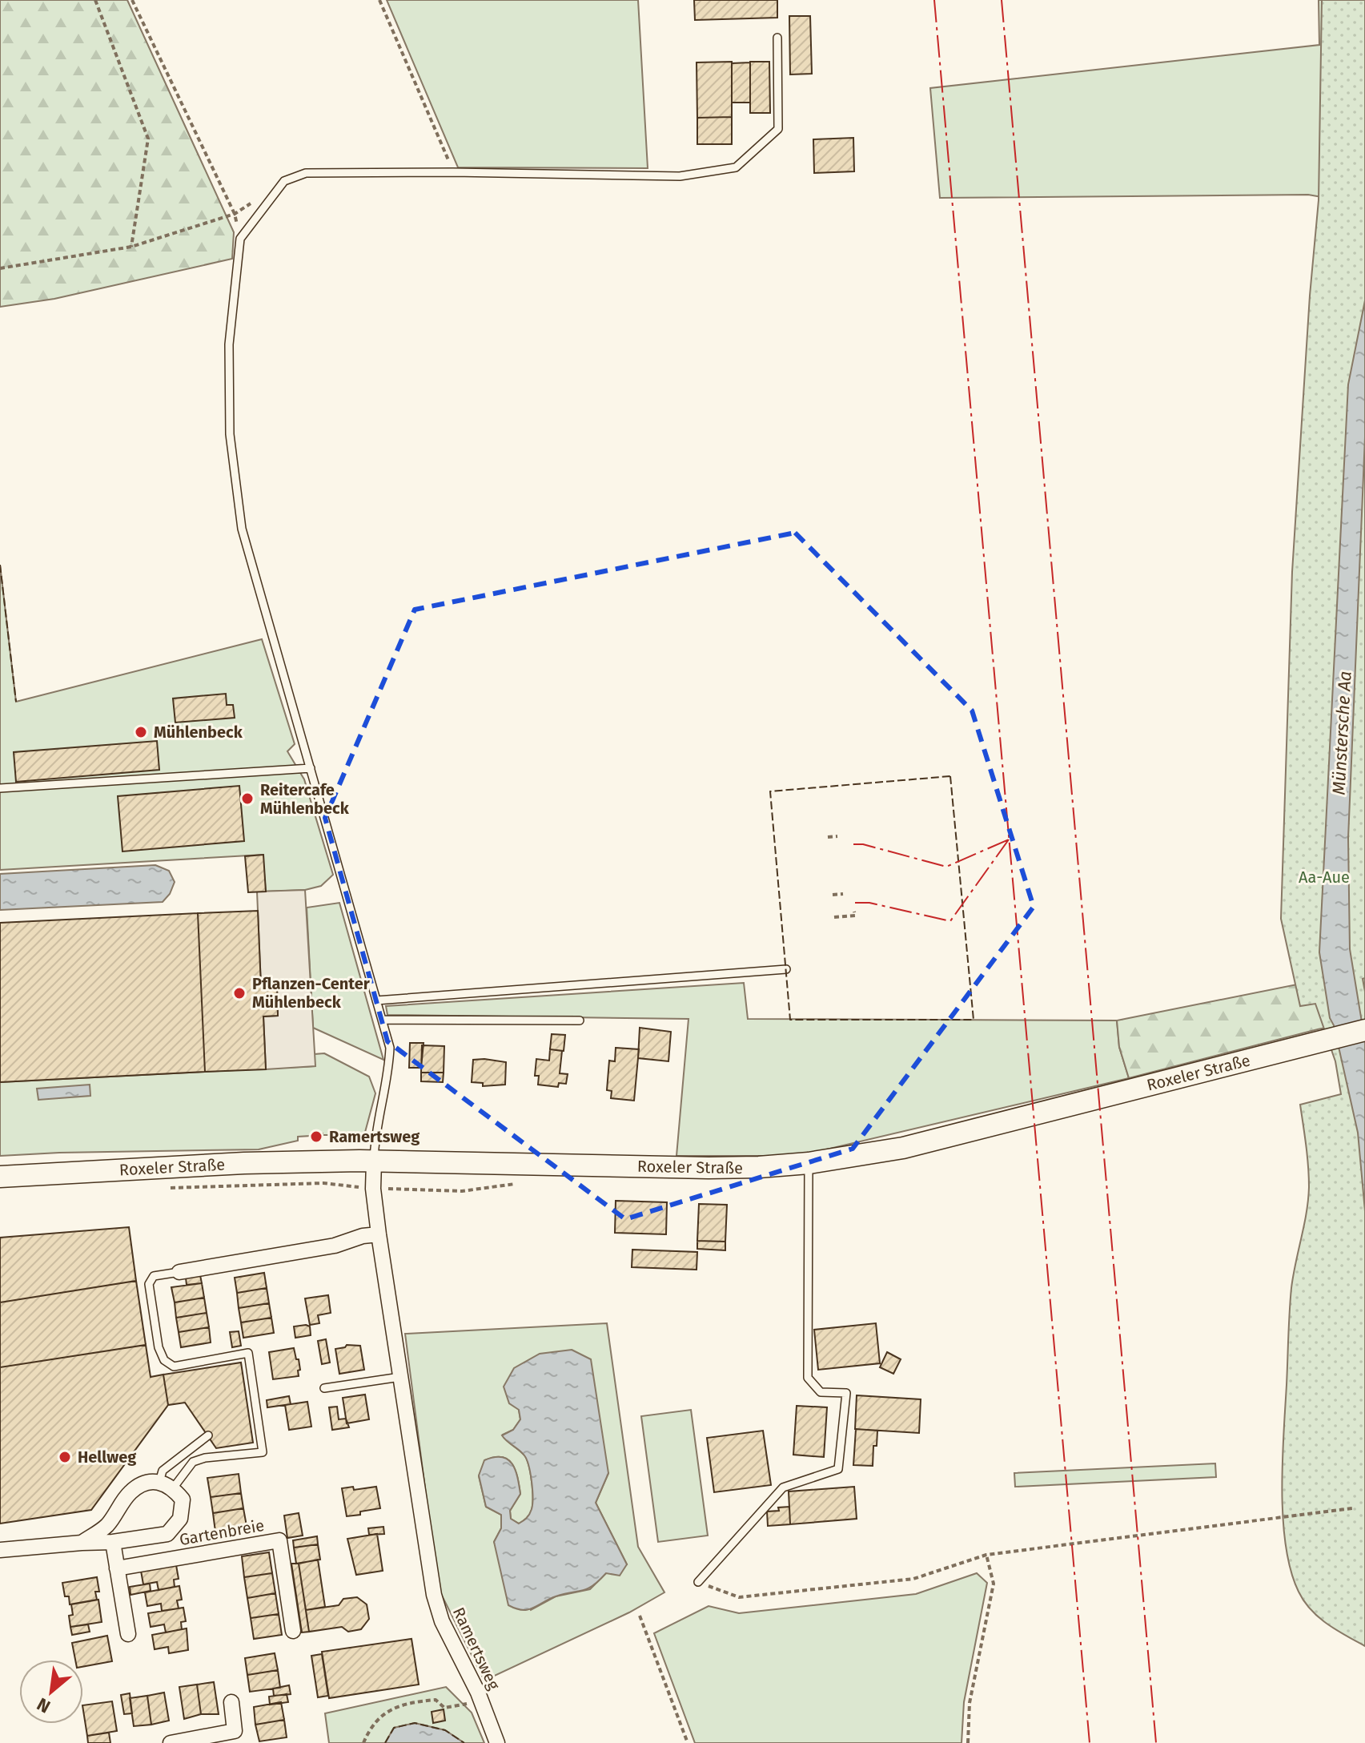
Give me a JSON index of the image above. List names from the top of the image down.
{
  "streets": {
    "main road": ["Roxeler Straße"],
    "street": ["Gartenbreie", "Ramertsweg"]
  },
  "crossings": [
    ["Roxeler Straße", "Ramertsweg"]
  ],
  "water": ["Münstersche Aa"],
  "parks": ["Aa-Aue"],
  "places": [
    "Mühlenbeck",
    "Reitercafe Mühlenbeck",
    "Pflanzen-Center Mühlenbeck",
    "Ramertsweg",
    "Hellweg"
  ],
  "north": "bottom left"
}
